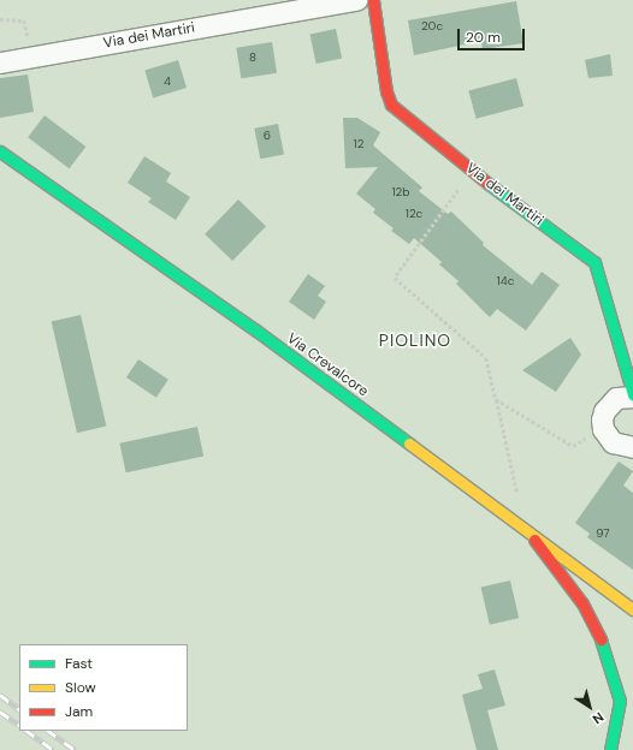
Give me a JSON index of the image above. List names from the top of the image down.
{
  "streets": {
    "street": ["Via dei Martiri", "Via Crevalcore"]
  },
  "districts": ["PIOLINO"],
  "house_numbers": [
    "20c",
    "8",
    "4",
    "6",
    "12",
    "12b",
    "12c",
    "14c",
    "97"
  ],
  "legend": ["Fast", "Slow", "Jam"],
  "scale_bar": "20 m",
  "north": "bottom right"
}
